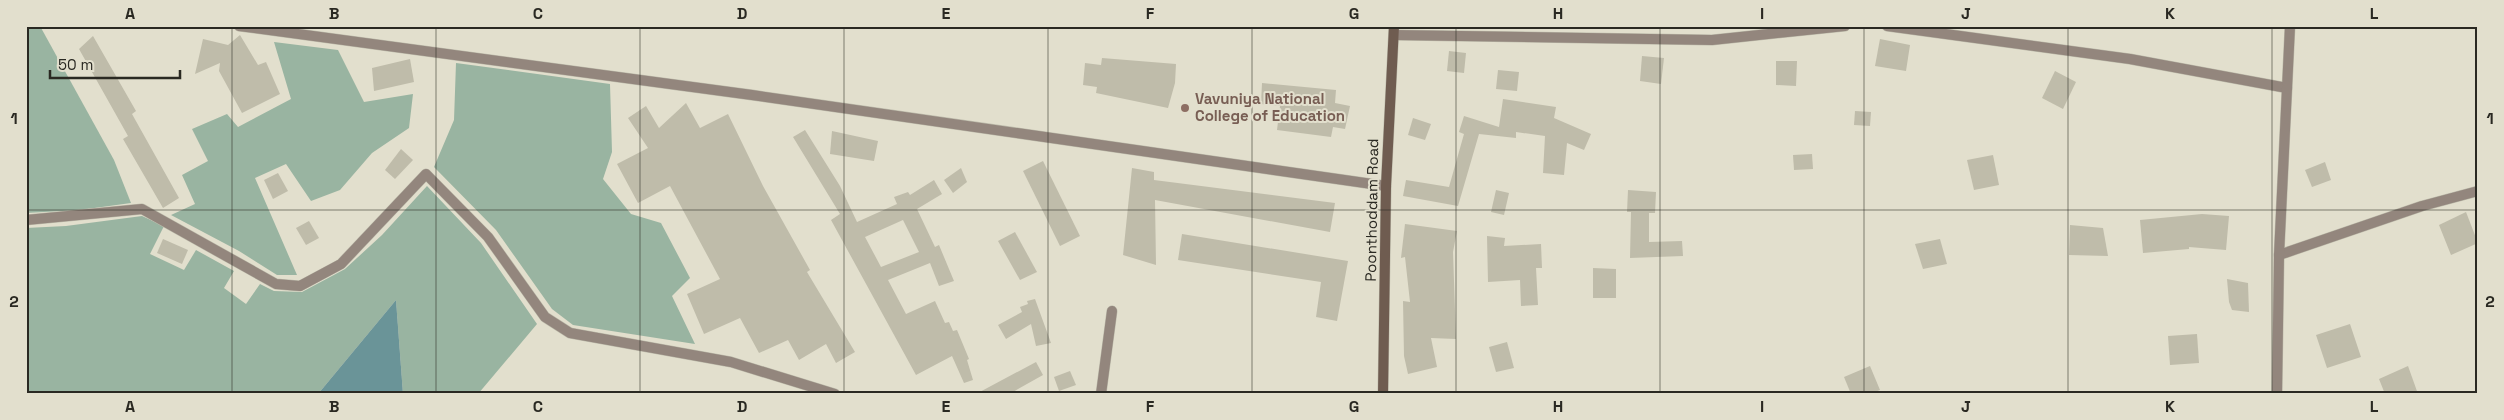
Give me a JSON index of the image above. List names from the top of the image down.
{
  "streets": {
    "street": ["Poonthoddam Road"]
  },
  "places": ["Vavuniya National College of Education"],
  "scale_bar": "50 m",
  "grid": {
    "columns": [
      "A",
      "B",
      "C",
      "D",
      "E",
      "F",
      "G",
      "H",
      "I",
      "J",
      "K",
      "L"
    ],
    "rows": ["1", "2"]
  }
}
